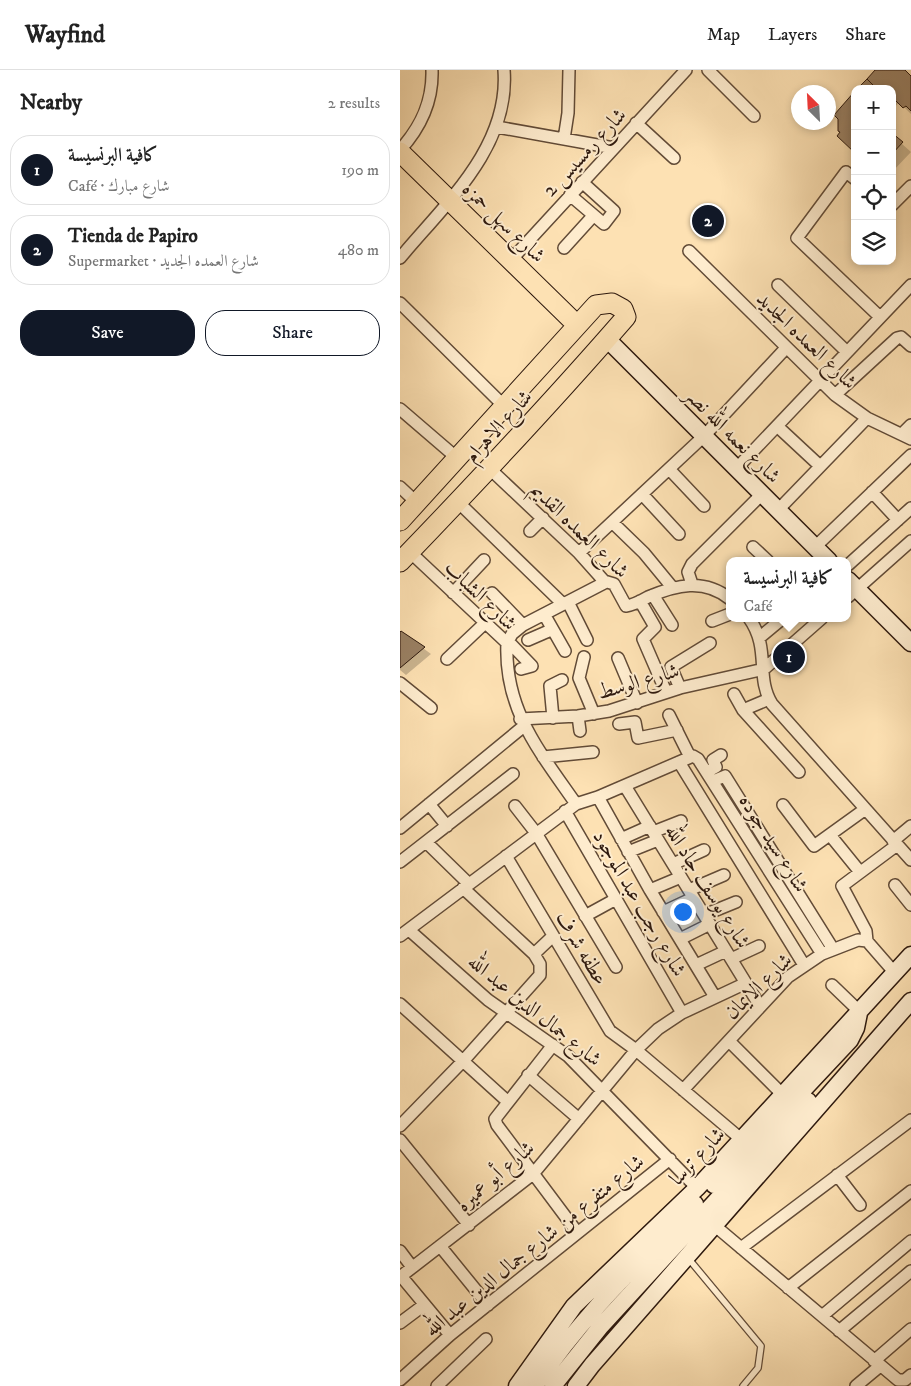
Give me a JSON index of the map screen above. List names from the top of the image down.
{
  "streets": {
    "main road": [
      "شارع سهل حمزه",
      "شارع الاهرام",
      "شارع نعمه الله نصر",
      "شارع ترسا"
    ],
    "street": [
      "شارع رمسيس 2",
      "شارع العمده الجديد",
      "شارع العمده القديم",
      "شارع الشباب",
      "شارع الوسط",
      "شارع سيد جوده",
      "شارع يوسف جاد الله",
      "شارع رجب عبد الموجود",
      "عطفه شرف",
      "شارع الايمان",
      "شارع جمال الدين عبد الله",
      "شارع أبو عميره",
      "شارع متفرع من شارع جمال الدين عبد الله"
    ]
  },
  "crossings": [
    ["شارع رمسيس 2", "شارع سهل حمزه"],
    ["شارع سهل حمزه", "شارع الاهرام"],
    ["شارع الاهرام", "شارع نعمه الله نصر"],
    ["شارع الاهرام", "شارع العمده القديم"],
    ["شارع الاهرام", "شارع الشباب"],
    ["شارع الشباب", "شارع الوسط"],
    ["شارع سيد جوده", "شارع الايمان"],
    ["شارع يوسف جاد الله", "شارع الايمان"],
    ["شارع يوسف جاد الله", "شارع أبو عميره"],
    ["شارع رجب عبد الموجود", "شارع أبو عميره"],
    ["عطفه شرف", "شارع الايمان"],
    ["عطفه شرف", "شارع ترسا"],
    ["عطفه شرف", "شارع أبو عميره"],
    ["شارع جمال الدين عبد الله", "شارع ترسا"],
    ["شارع جمال الدين عبد الله", "شارع أبو عميره"],
    ["شارع جمال الدين عبد الله", "شارع متفرع من شارع جمال الدين عبد الله"]
  ],
  "north": "top left",
  "page": {
    "header": "Wayfind",
    "nav": ["Map", "Layers", "Share"],
    "heading": ["Nearby", "2 results"],
    "map_buttons": ["+", "−"],
    "list": [
      {
        "mark": "1",
        "name": "كافية البرنسيسة",
        "note": "Café · شارع مبارك",
        "value": "190 m"
      },
      {
        "mark": "2",
        "name": "Tienda de Papiro",
        "note": "Supermarket · شارع العمده الجديد",
        "value": "480 m"
      }
    ],
    "pins": ["2", "1"],
    "buttons": ["Save", "Share"],
    "popup": ["كافية البرنسيسة", "Café"]
  }
}
